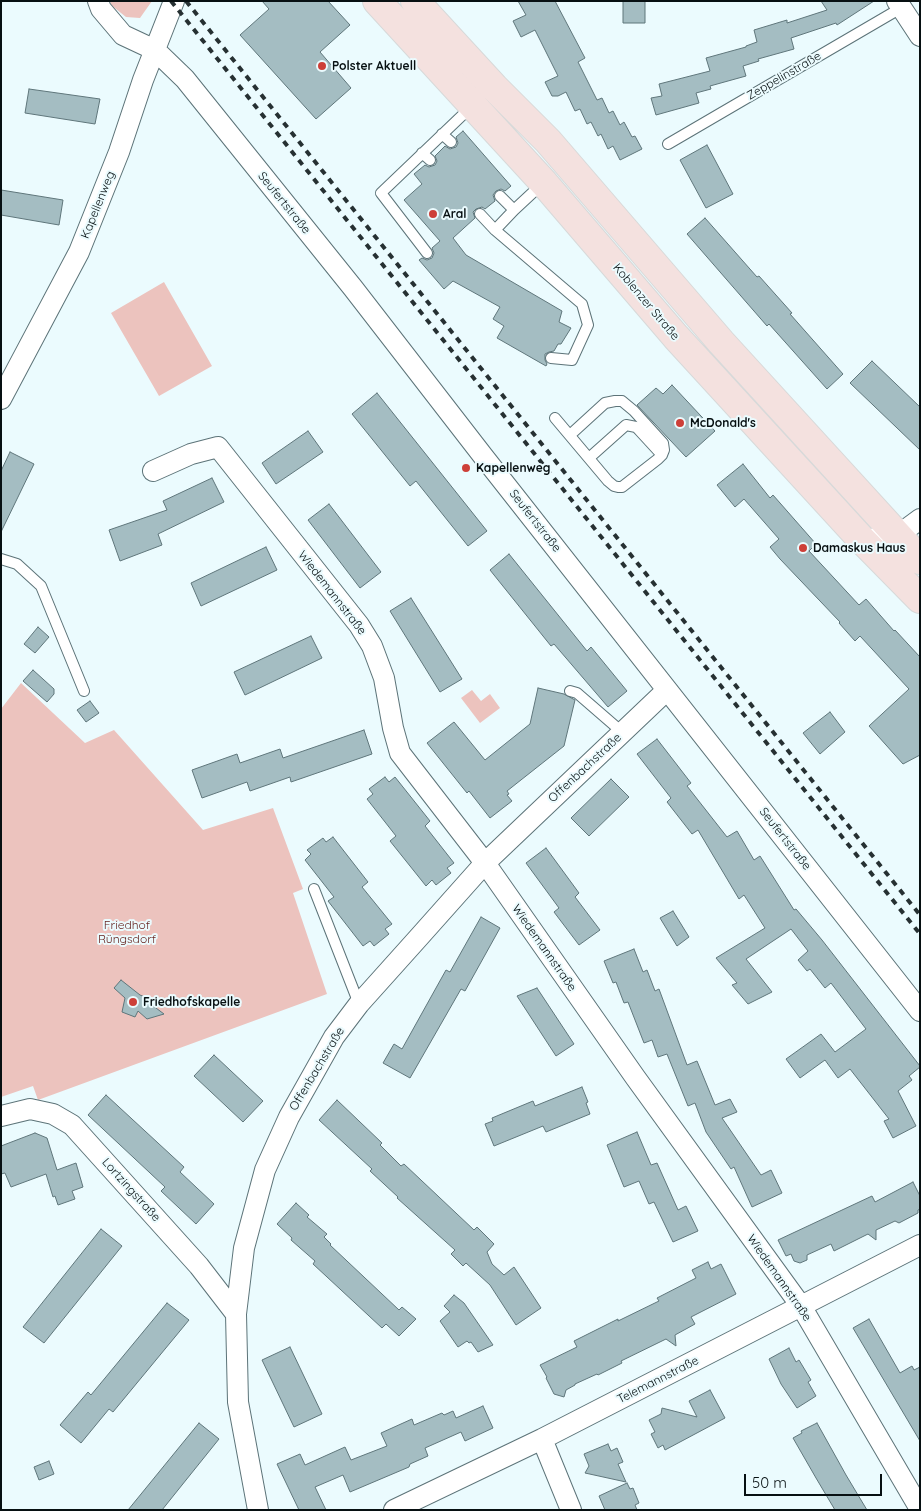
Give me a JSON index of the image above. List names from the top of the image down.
{
  "streets": {
    "main road": ["Koblenzer Straße"],
    "street": [
      "Zeppelinstraße",
      "Seufertstraße",
      "Kapellenweg",
      "Wiedemannstraße",
      "Offenbachstraße",
      "Lortzingstraße",
      "Telemannstraße"
    ]
  },
  "crossings": [
    ["Seufertstraße", "Kapellenweg"],
    ["Seufertstraße", "Offenbachstraße"],
    ["Wiedemannstraße", "Offenbachstraße"],
    ["Wiedemannstraße", "Telemannstraße"],
    ["Offenbachstraße", "Lortzingstraße"]
  ],
  "parks": ["Friedhof Rüngsdorf"],
  "places": [
    "Polster Aktuell",
    "Aral",
    "McDonald's",
    "Kapellenweg",
    "Damaskus Haus",
    "Friedhofskapelle"
  ],
  "scale_bar": "50 m"
}
